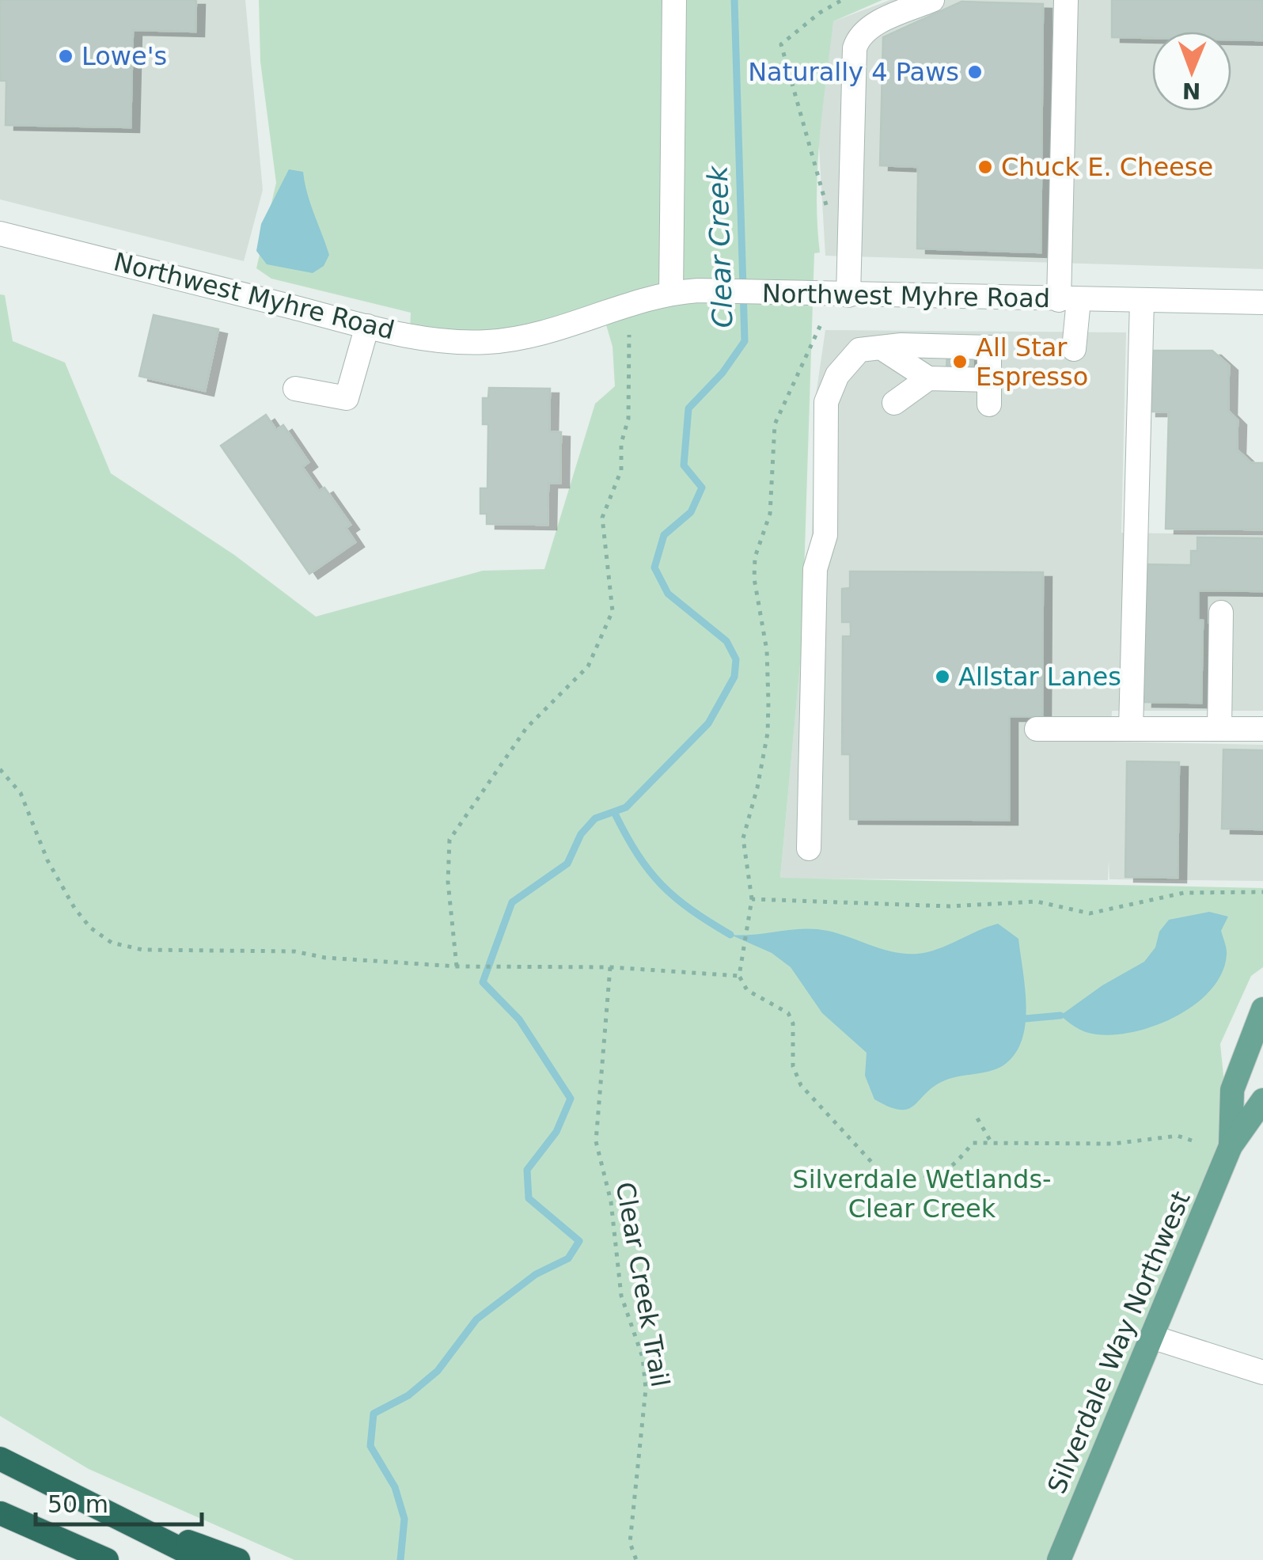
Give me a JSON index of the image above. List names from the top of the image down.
{
  "streets": {
    "main road": ["Silverdale Way Northwest"],
    "street": ["Northwest Myhre Road"],
    "path": ["Clear Creek Trail"]
  },
  "water": ["Clear Creek"],
  "parks": ["Silverdale Wetlands- Clear Creek"],
  "places": [
    "Lowe's",
    "Naturally 4 Paws",
    "Chuck E. Cheese",
    "All Star Espresso",
    "Allstar Lanes"
  ],
  "scale_bar": "50 m",
  "north": "bottom"
}
